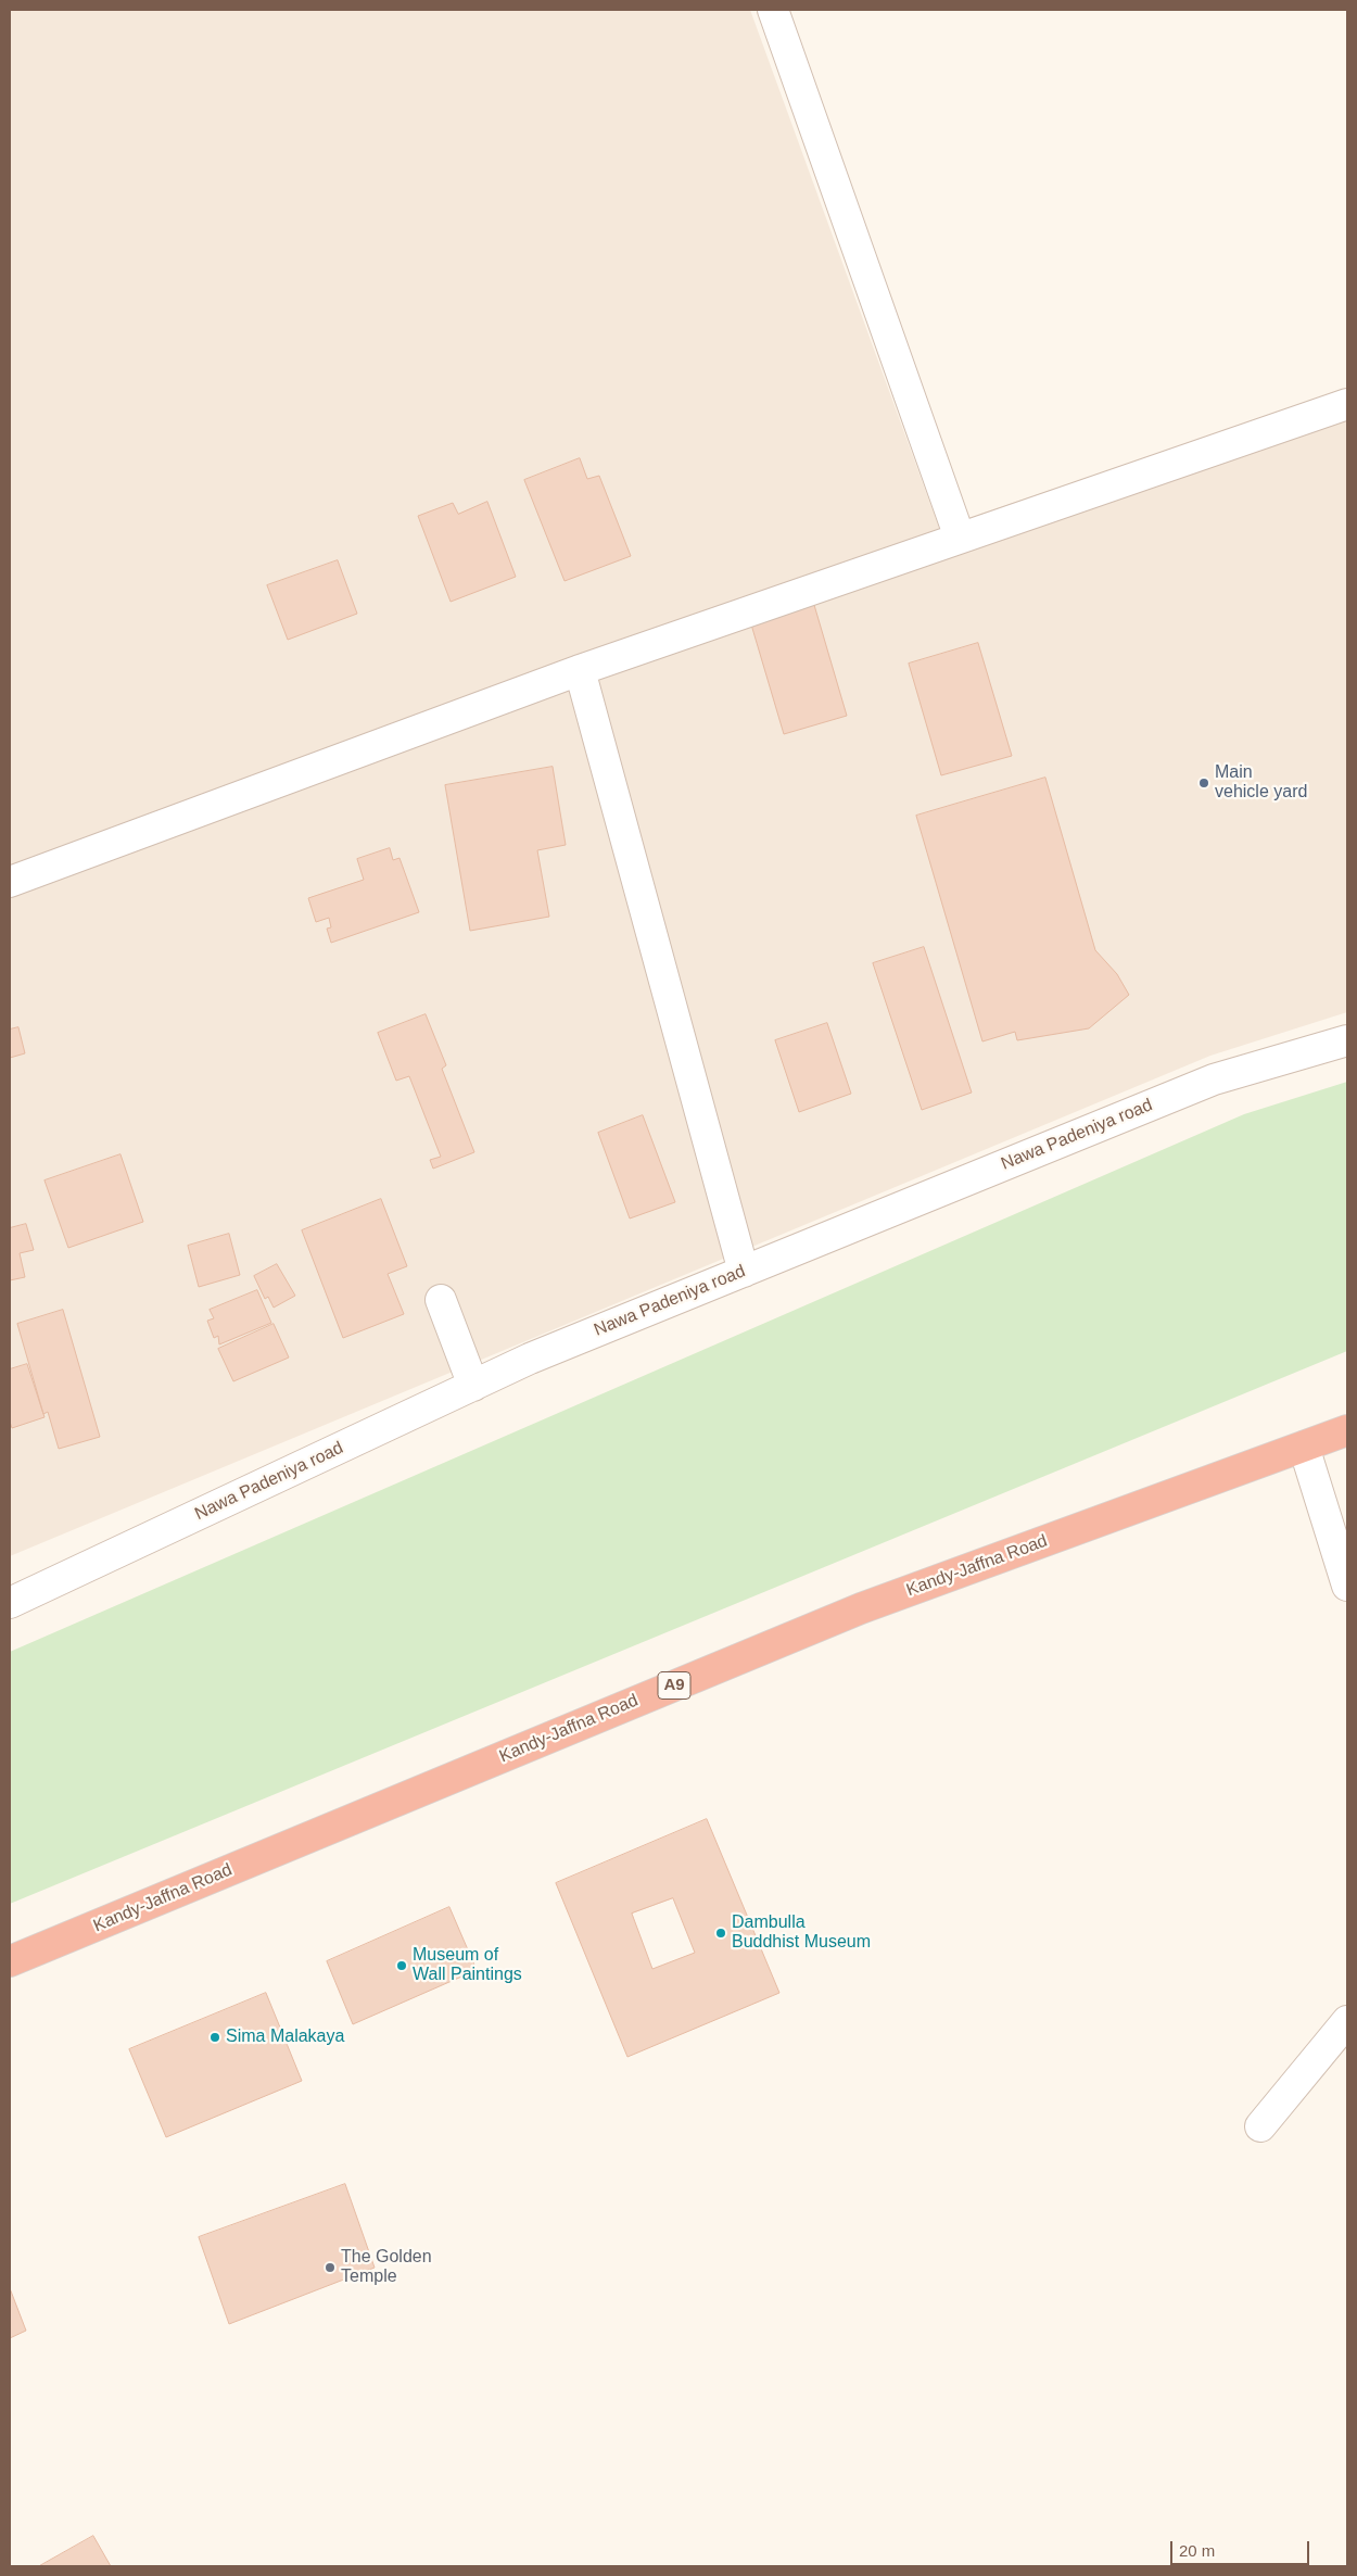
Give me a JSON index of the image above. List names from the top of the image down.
{
  "streets": {
    "highway": ["Kandy-Jaffna Road", "A9"],
    "street": ["Nawa Padeniya road"]
  },
  "places": [
    "Main vehicle yard",
    "Dambulla Buddhist Museum",
    "Museum of Wall Paintings",
    "Sima Malakaya",
    "The Golden Temple"
  ],
  "scale_bar": "20 m"
}
